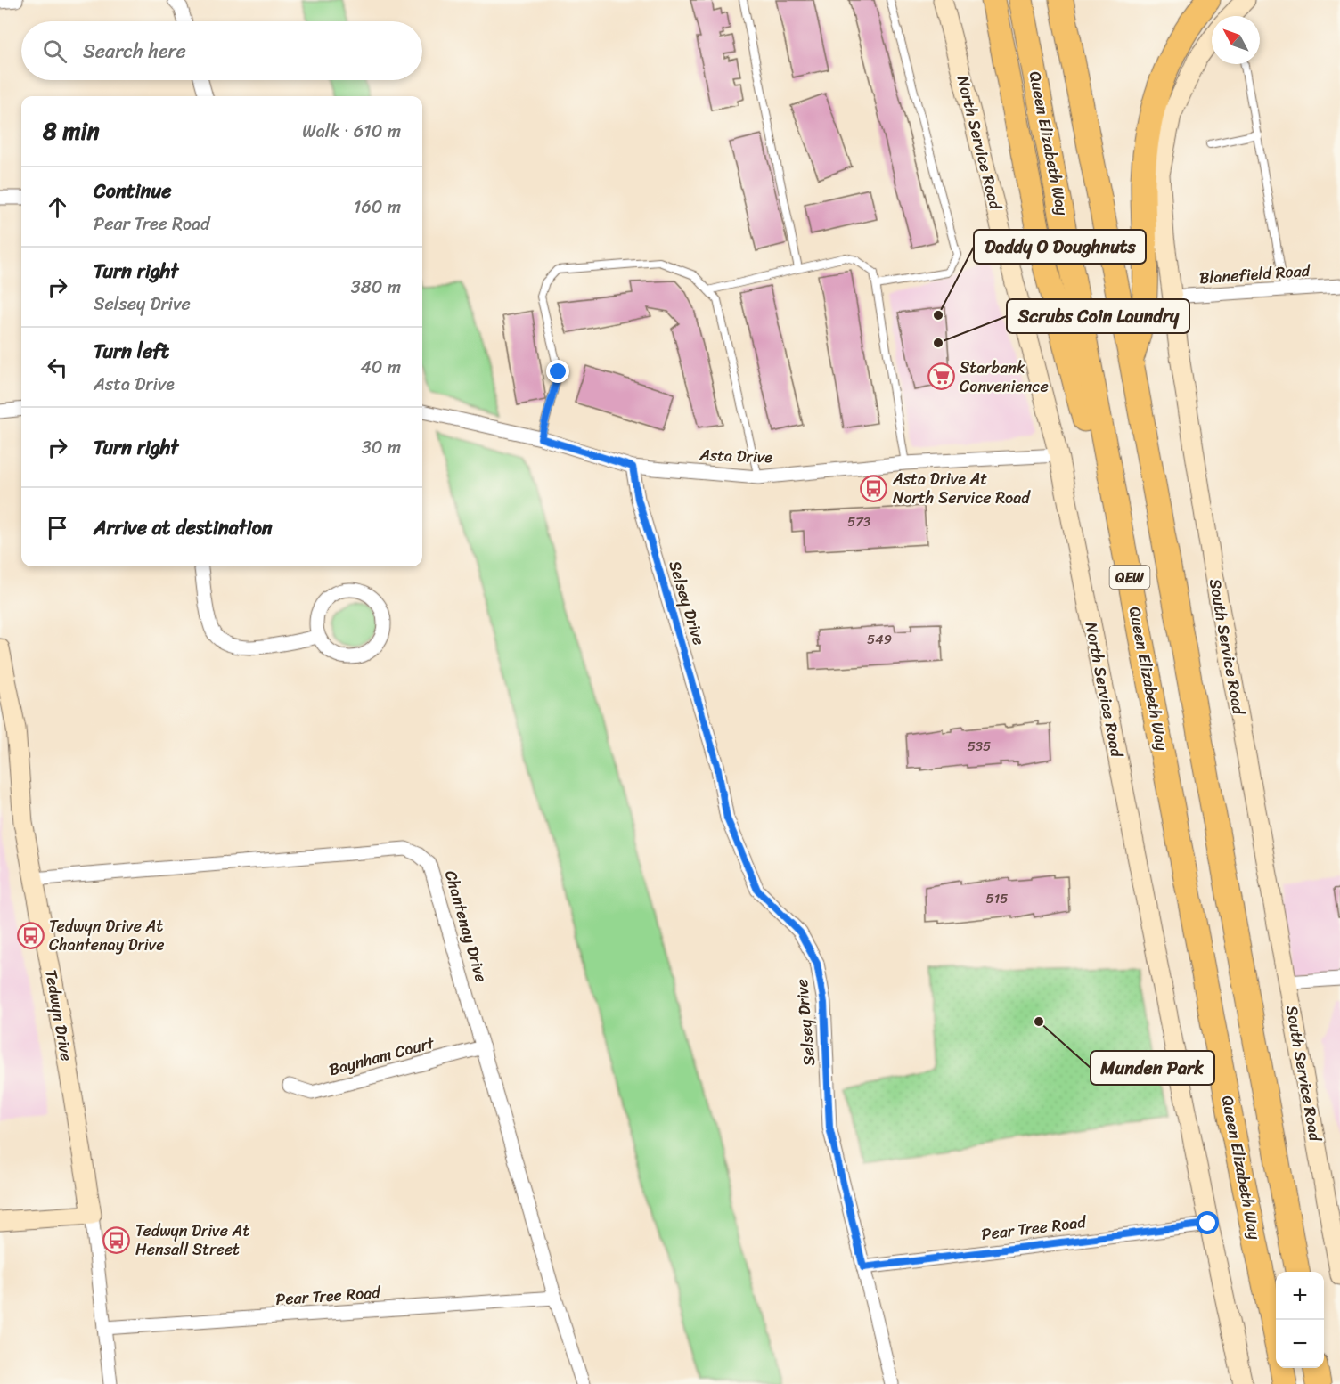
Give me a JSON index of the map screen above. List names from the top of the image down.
{
  "streets": {
    "highway": ["Queen Elizabeth Way", "QEW"],
    "street": [
      "North Service Road",
      "Blanefield Road",
      "Asta Drive",
      "Selsey Drive",
      "South Service Road",
      "Chantenay Drive",
      "Tedwyn Drive",
      "Baynham Court",
      "Pear Tree Road"
    ]
  },
  "crossings": [
    ["North Service Road", "Asta Drive"],
    ["North Service Road", "Pear Tree Road"],
    ["Blanefield Road", "South Service Road"],
    ["Asta Drive", "Selsey Drive"],
    ["Selsey Drive", "Pear Tree Road"],
    ["Chantenay Drive", "Tedwyn Drive"],
    ["Chantenay Drive", "Baynham Court"],
    ["Chantenay Drive", "Pear Tree Road"],
    ["Tedwyn Drive", "Pear Tree Road"]
  ],
  "places": {
    "other": ["Daddy O Doughnuts", "Scrubs Coin Laundry", "Munden Park"],
    "supermarket": ["Starbank Convenience"],
    "bus stop": ["Asta Drive At North Service Road", "Tedwyn Drive At Chantenay Drive", "Tedwyn Drive At Hensall Street"]
  },
  "house_numbers": [
    "573",
    "549",
    "535",
    "515"
  ],
  "north": "top left",
  "page": {
    "search": "Search here",
    "heading": ["8 min", "Walk · 610 m"],
    "list": [
      ["Continue", "Pear Tree Road", "160 m"],
      ["Turn right", "Selsey Drive", "380 m"],
      ["Turn left", "Asta Drive", "40 m"],
      ["Turn right", "30 m"],
      "Arrive at destination"
    ],
    "map_buttons": ["+", "−"]
  }
}
